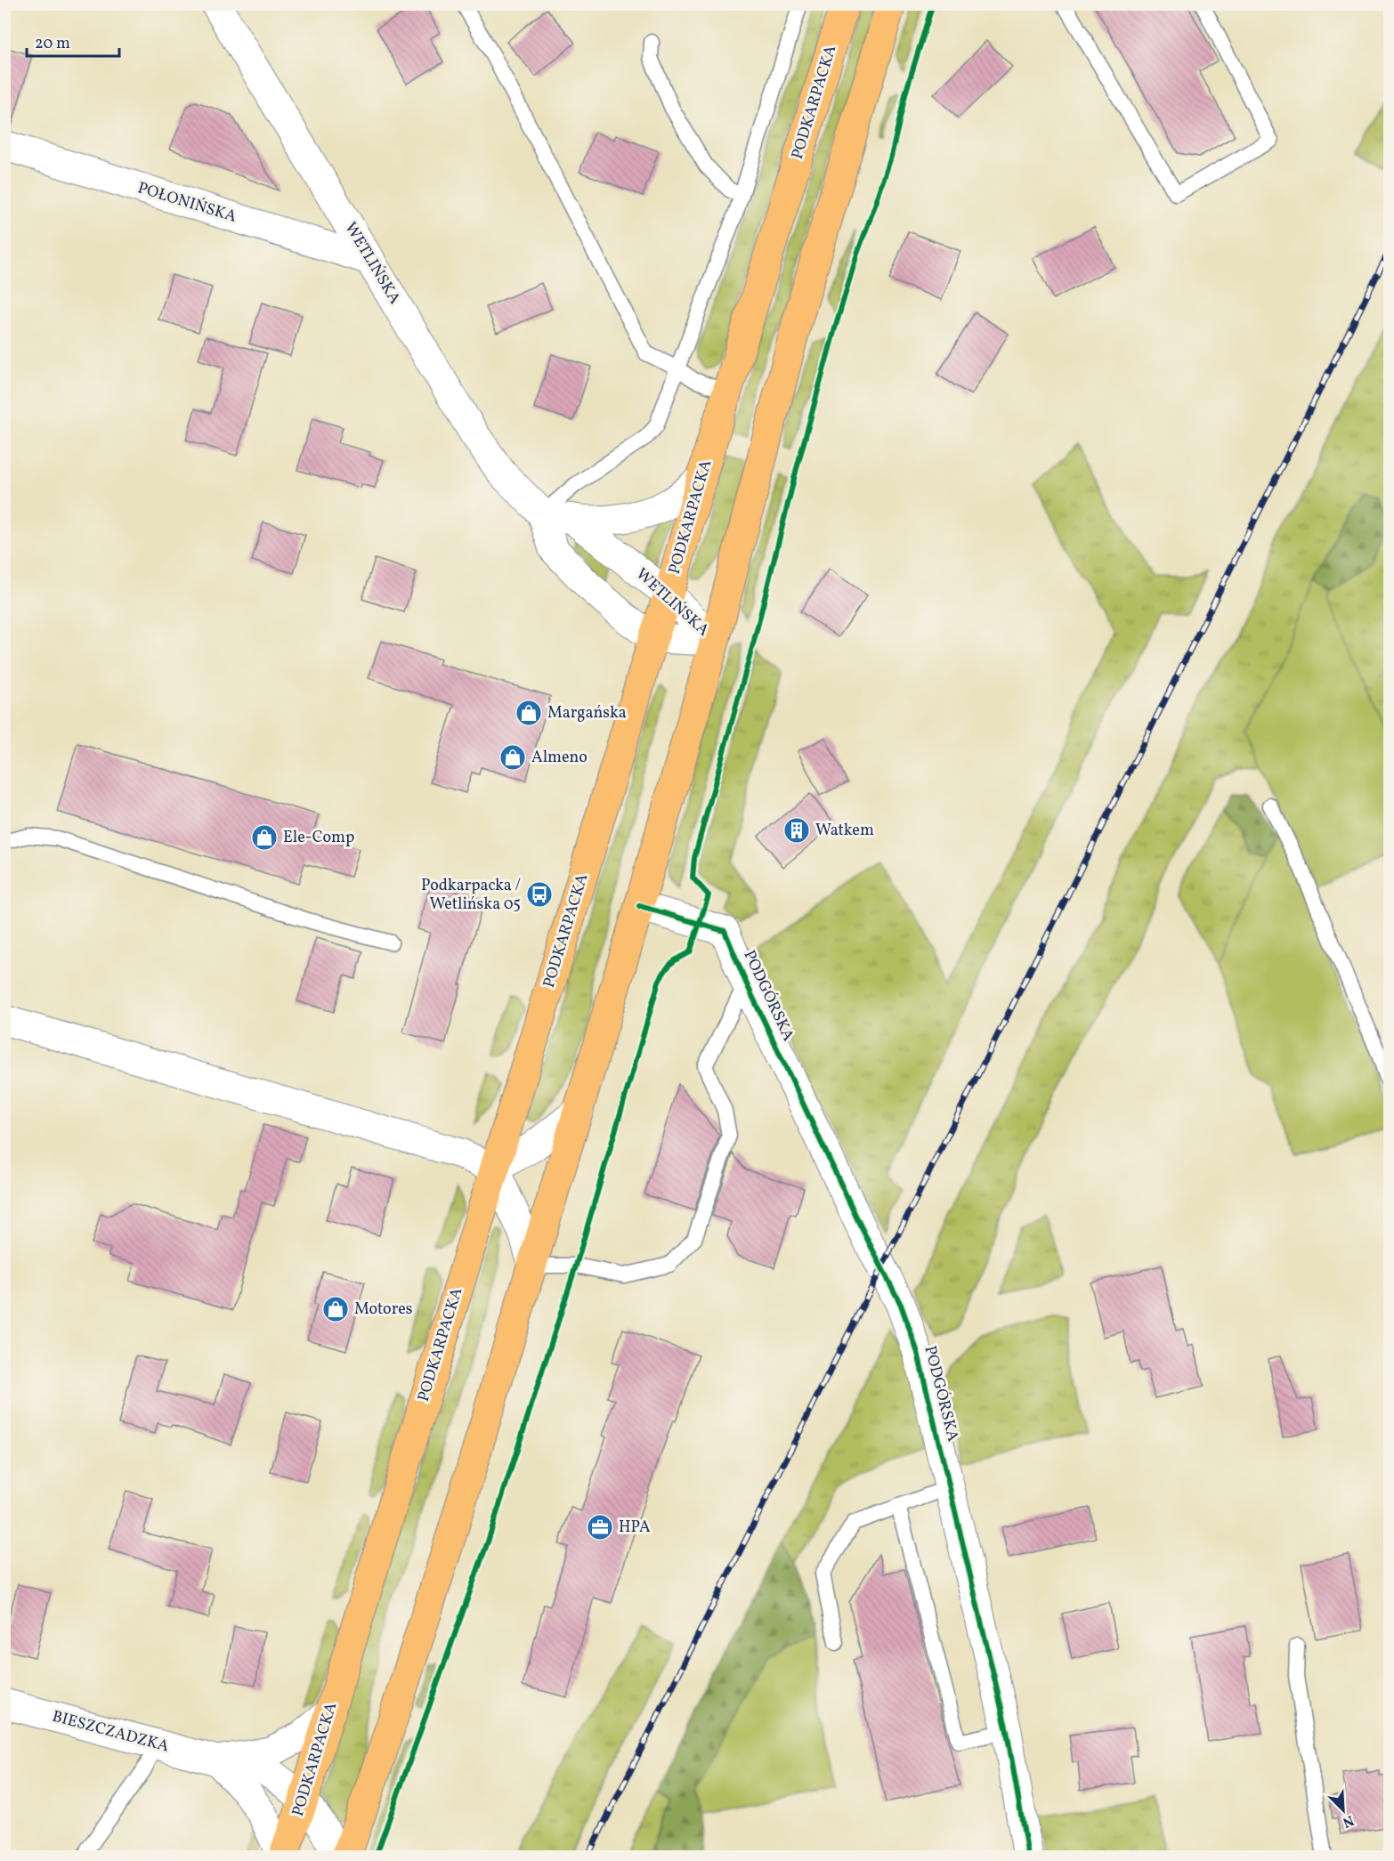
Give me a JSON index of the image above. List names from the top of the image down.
{
  "streets": {
    "main road": ["PODKARPACKA"],
    "street": [
      "POŁONIŃSKA",
      "WETLIŃSKA",
      "PODGÓRSKA",
      "BIESZCZADZKA"
    ]
  },
  "crossings": [
    ["PODKARPACKA", "WETLIŃSKA"],
    ["PODKARPACKA", "BIESZCZADZKA"],
    ["POŁONIŃSKA", "WETLIŃSKA"]
  ],
  "places": {
    "shop": [
      "Margańska",
      "Almeno",
      "Ele-Comp",
      "Motores"
    ],
    "building": ["Watkem"],
    "bus stop": ["Podkarpacka / Wetlińska 05"],
    "office": ["HPA"]
  },
  "scale_bar": "20 m",
  "north": "bottom right"
}
